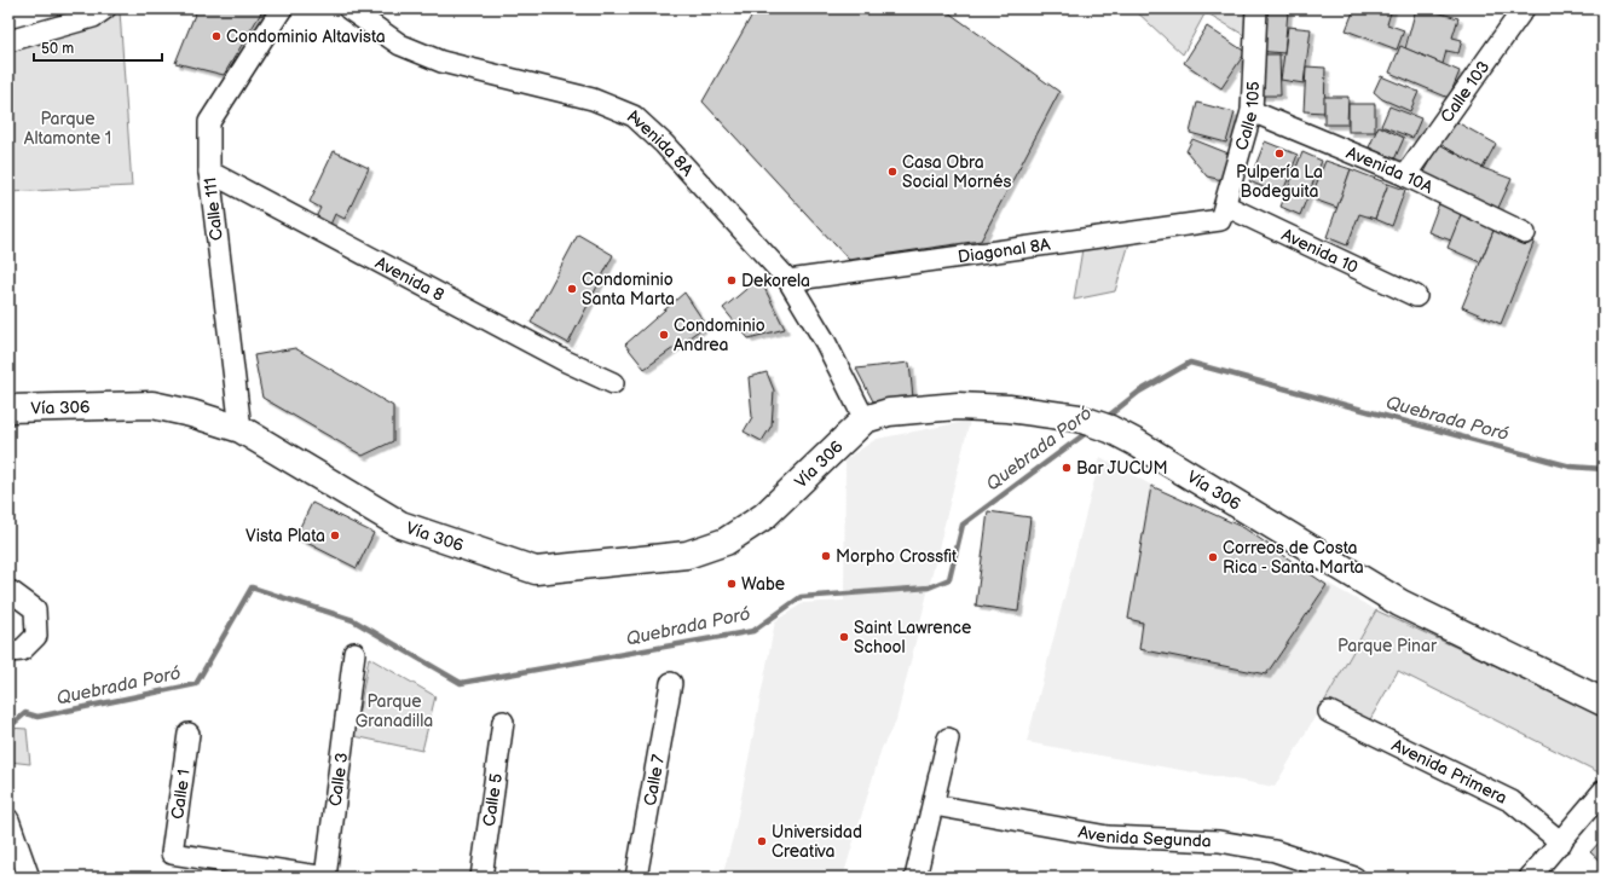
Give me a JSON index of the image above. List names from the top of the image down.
{
  "streets": {
    "street": [
      "Calle 103",
      "Calle 105",
      "Avenida 8A",
      "Avenida 10A",
      "Calle 111",
      "Diagonal 8A",
      "Avenida 10",
      "Avenida 8",
      "Vía 306",
      "Avenida Primera",
      "Calle 3",
      "Calle 7",
      "Calle 1",
      "Calle 5",
      "Avenida Segunda"
    ]
  },
  "crossings": [
    ["Calle 103", "Avenida 10A"],
    ["Calle 105", "Avenida 10A"],
    ["Calle 105", "Diagonal 8A"],
    ["Calle 105", "Avenida 10"],
    ["Avenida 8A", "Diagonal 8A"],
    ["Avenida 8A", "Vía 306"],
    ["Calle 111", "Avenida 8"],
    ["Calle 111", "Vía 306"],
    ["Diagonal 8A", "Avenida 10"],
    ["Calle 3", "Calle 1"]
  ],
  "water": ["Quebrada Poró"],
  "parks": ["Parque Altamonte 1", "Parque Pinar", "Parque Granadilla"],
  "places": [
    "Condominio Altavista",
    "Pulpería La Bodeguita",
    "Casa Obra Social Mornés",
    "Dekorela",
    "Condominio Santa Marta",
    "Condominio Andrea",
    "Bar JUCUM",
    "Vista Plata",
    "Morpho Crossfit",
    "Correos de Costa Rica - Santa Marta",
    "Wabe",
    "Saint Lawrence School",
    "Universidad Creativa"
  ],
  "scale_bar": "50 m"
}
